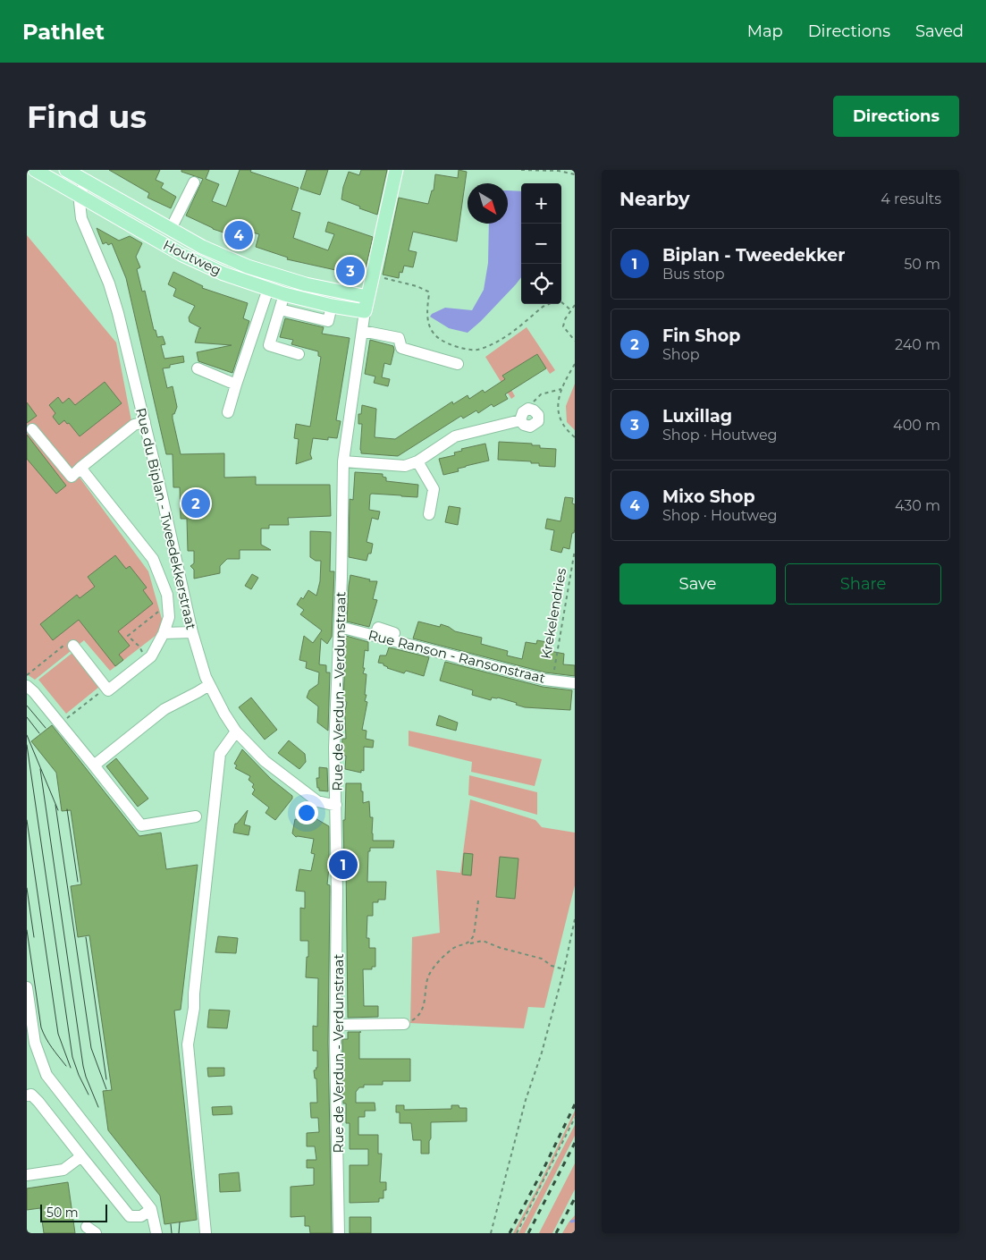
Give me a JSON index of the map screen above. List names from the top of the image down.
{
  "streets": {
    "main road": ["Houtweg"],
    "street": ["Rue du Biplan - Tweedekkerstraat", "Rue Ranson - Ransonstraat", "Rue de Verdun - Verdunstraat"],
    "path": ["Krekelendries"]
  },
  "crossings": [
    ["Houtweg", "Rue du Biplan - Tweedekkerstraat"],
    ["Houtweg", "Rue de Verdun - Verdunstraat"],
    ["Rue du Biplan - Tweedekkerstraat", "Rue de Verdun - Verdunstraat"],
    ["Krekelendries", "Rue Ranson - Ransonstraat"],
    ["Rue Ranson - Ransonstraat", "Rue de Verdun - Verdunstraat"]
  ],
  "scale_bar": "50 m",
  "north": "bottom right",
  "page": {
    "header": "Pathlet",
    "nav": ["Map", "Directions", "Saved"],
    "buttons": [
      "Directions",
      ["Save", "Share"]
    ],
    "title": "Find us",
    "heading": ["Nearby", "4 results"],
    "map_buttons": ["+", "−"],
    "pins": [
      "4",
      "3",
      "2",
      "1"
    ],
    "list": [
      {
        "mark": "1",
        "name": "Biplan - Tweedekker",
        "note": "Bus stop",
        "value": "50 m"
      },
      {
        "mark": "2",
        "name": "Fin Shop",
        "note": "Shop",
        "value": "240 m"
      },
      {
        "mark": "3",
        "name": "Luxillag",
        "note": "Shop · Houtweg",
        "value": "400 m"
      },
      {
        "mark": "4",
        "name": "Mixo Shop",
        "note": "Shop · Houtweg",
        "value": "430 m"
      }
    ],
    "scale": "50 m"
  }
}
